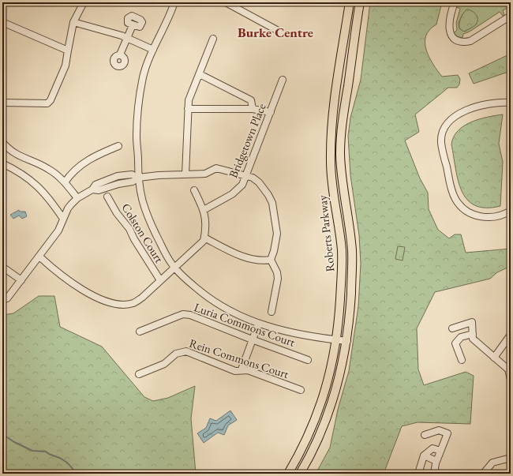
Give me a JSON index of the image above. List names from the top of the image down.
{
  "streets": {
    "main road": ["Roberts Parkway"],
    "street": [
      "Bridgetown Place",
      "Colston Court",
      "Luria Commons Court",
      "Rein Commons Court"
    ]
  },
  "districts": ["Burke Centre"]
}
